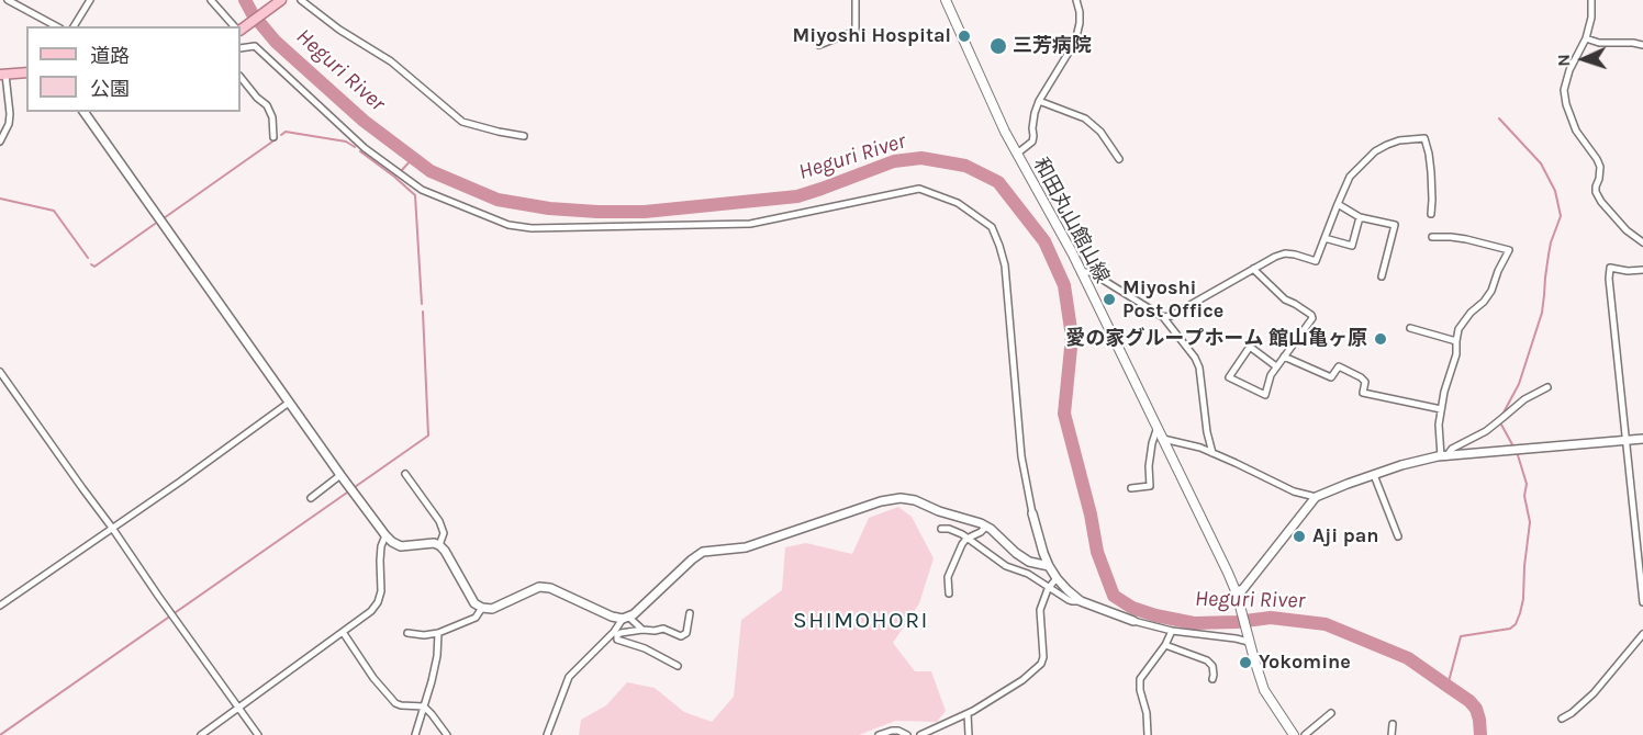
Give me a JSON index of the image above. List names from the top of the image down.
{
  "streets": {
    "main road": ["和田丸山館山線"]
  },
  "districts": ["SHIMOHORI"],
  "water": ["Heguri River"],
  "places": [
    "Miyoshi Hospital",
    "三芳病院",
    "Miyoshi Post Office",
    "愛の家グループホーム 館山亀ヶ原",
    "Aji pan",
    "Yokomine"
  ],
  "legend": ["道路", "公園"],
  "north": "left"
}
